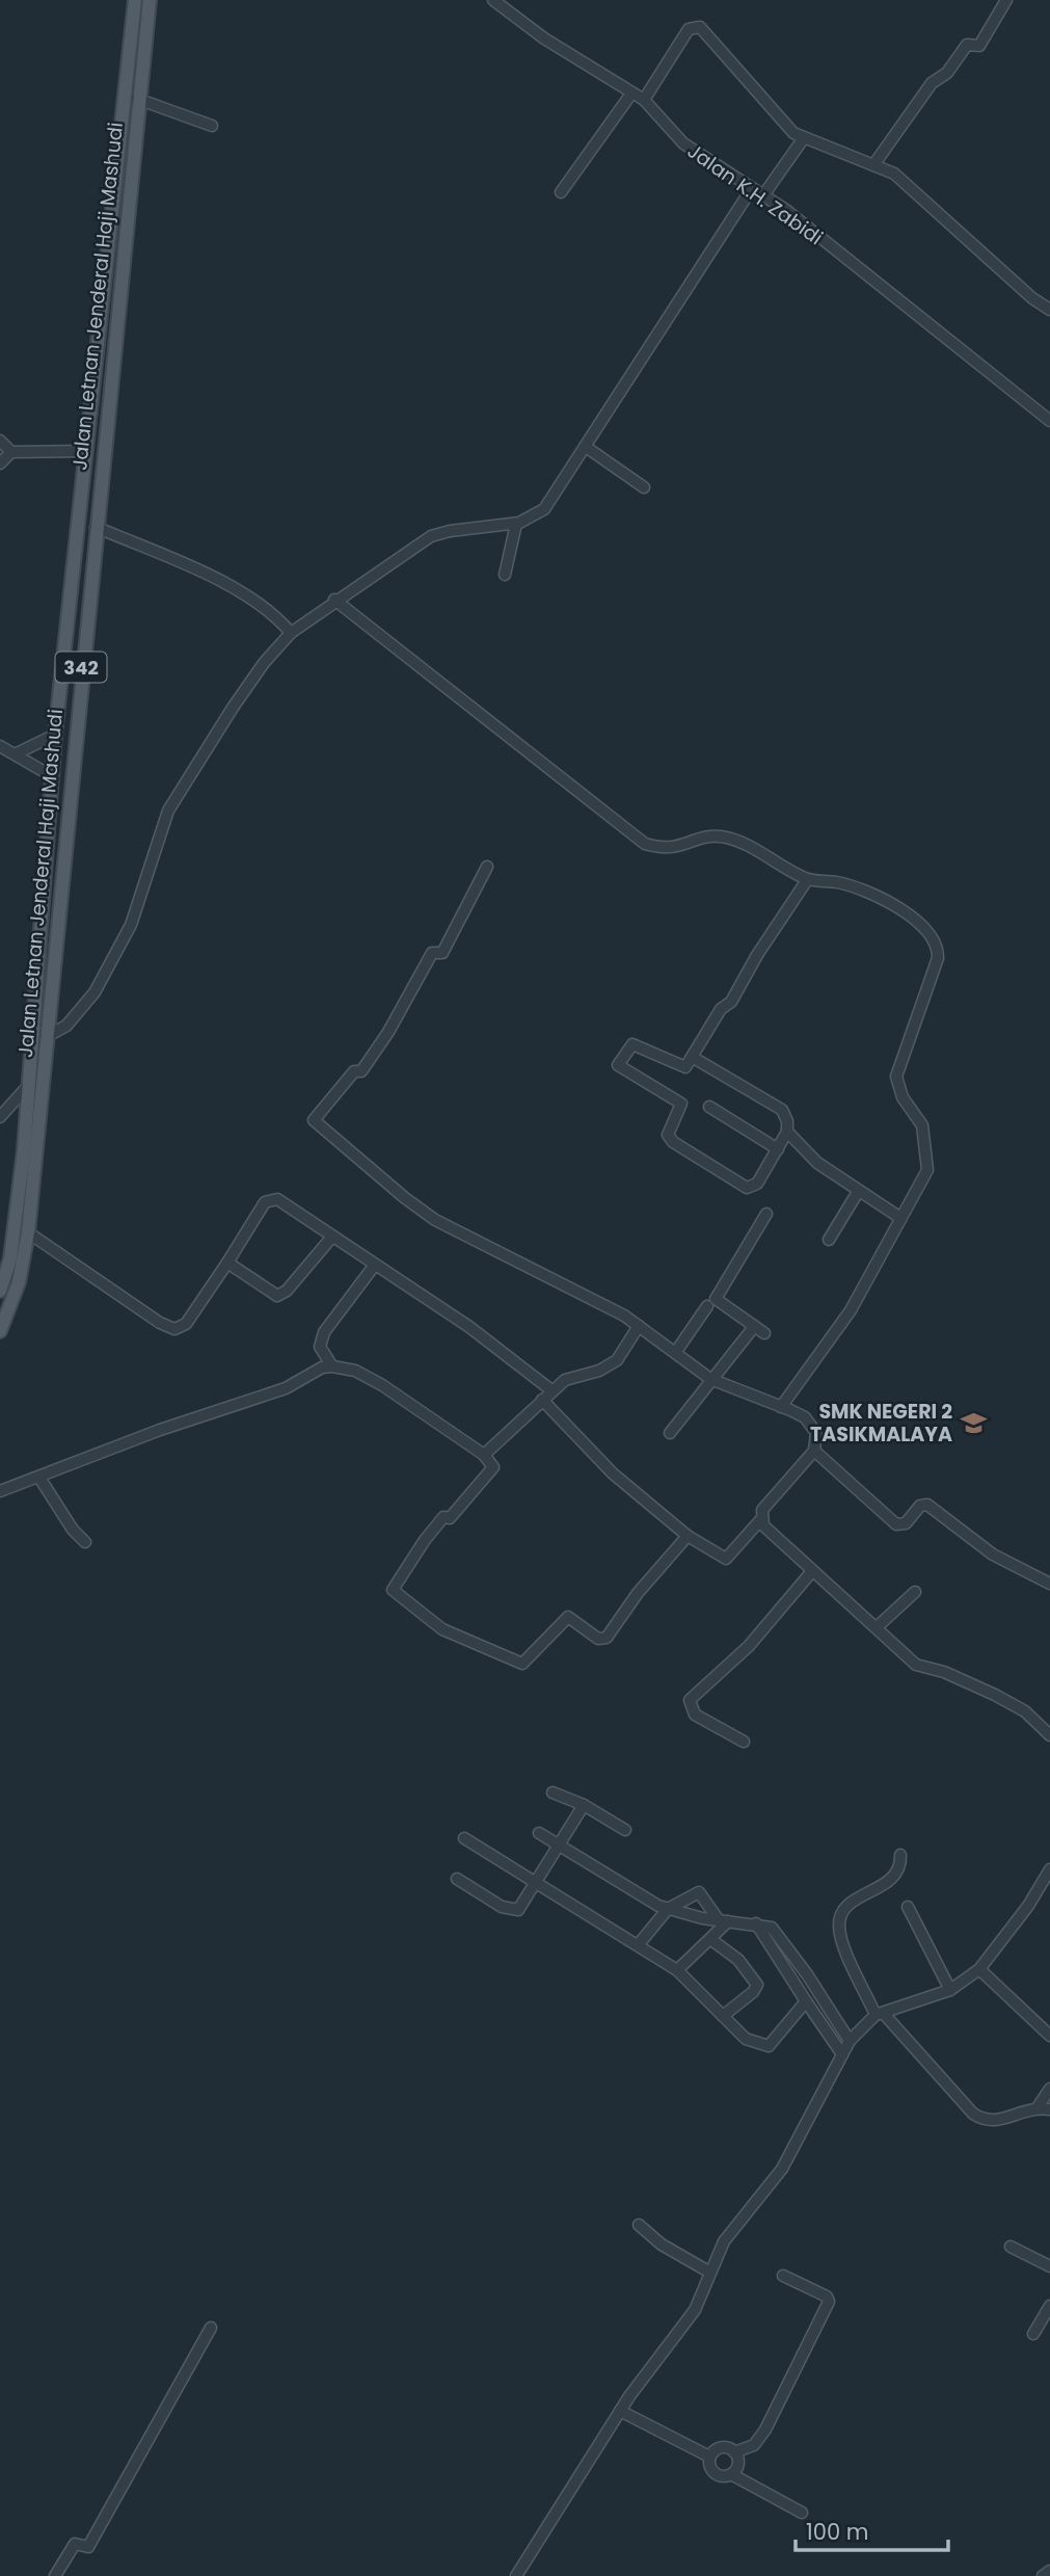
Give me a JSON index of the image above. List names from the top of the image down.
{
  "streets": {
    "main road": ["Jalan Letnan Jenderal Haji Mashudi", "342"],
    "street": ["Jalan K.H. Zabidi"]
  },
  "places": {
    "school or university": ["SMK NEGERI 2 TASIKMALAYA"]
  },
  "scale_bar": "100 m"
}
